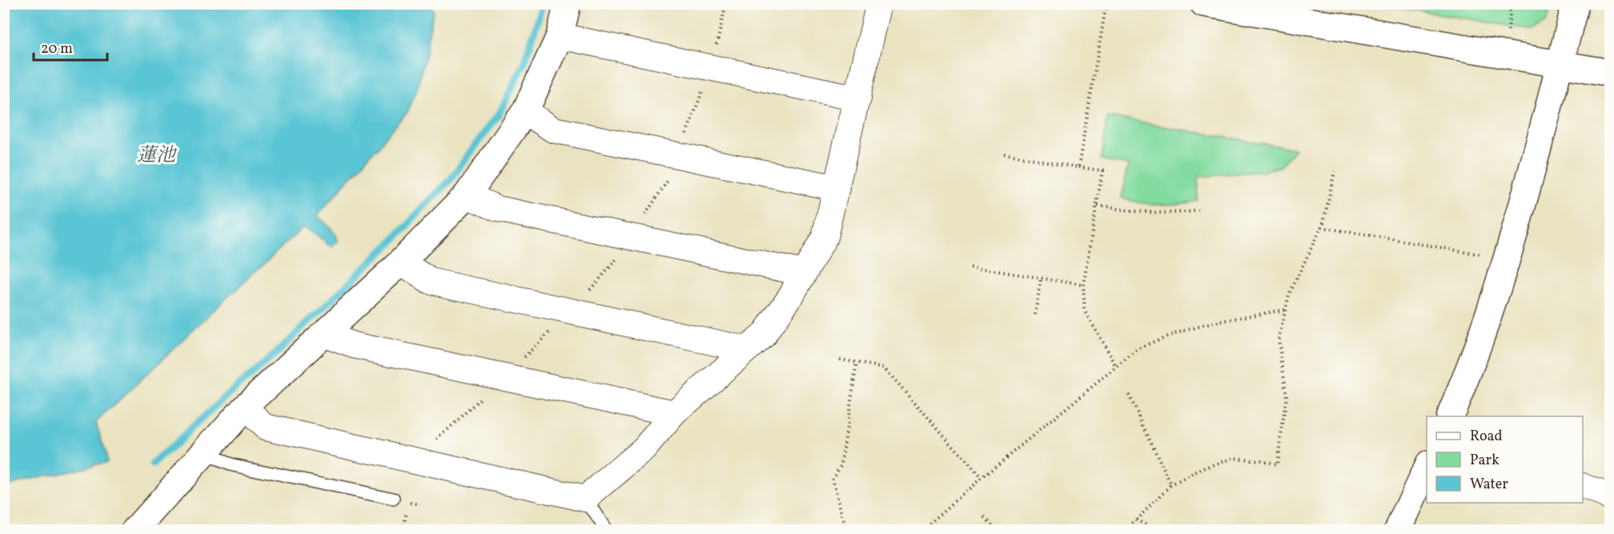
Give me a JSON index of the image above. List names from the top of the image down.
{
  "water": ["蓮池"],
  "legend": ["Road", "Park", "Water"],
  "scale_bar": "20 m"
}
